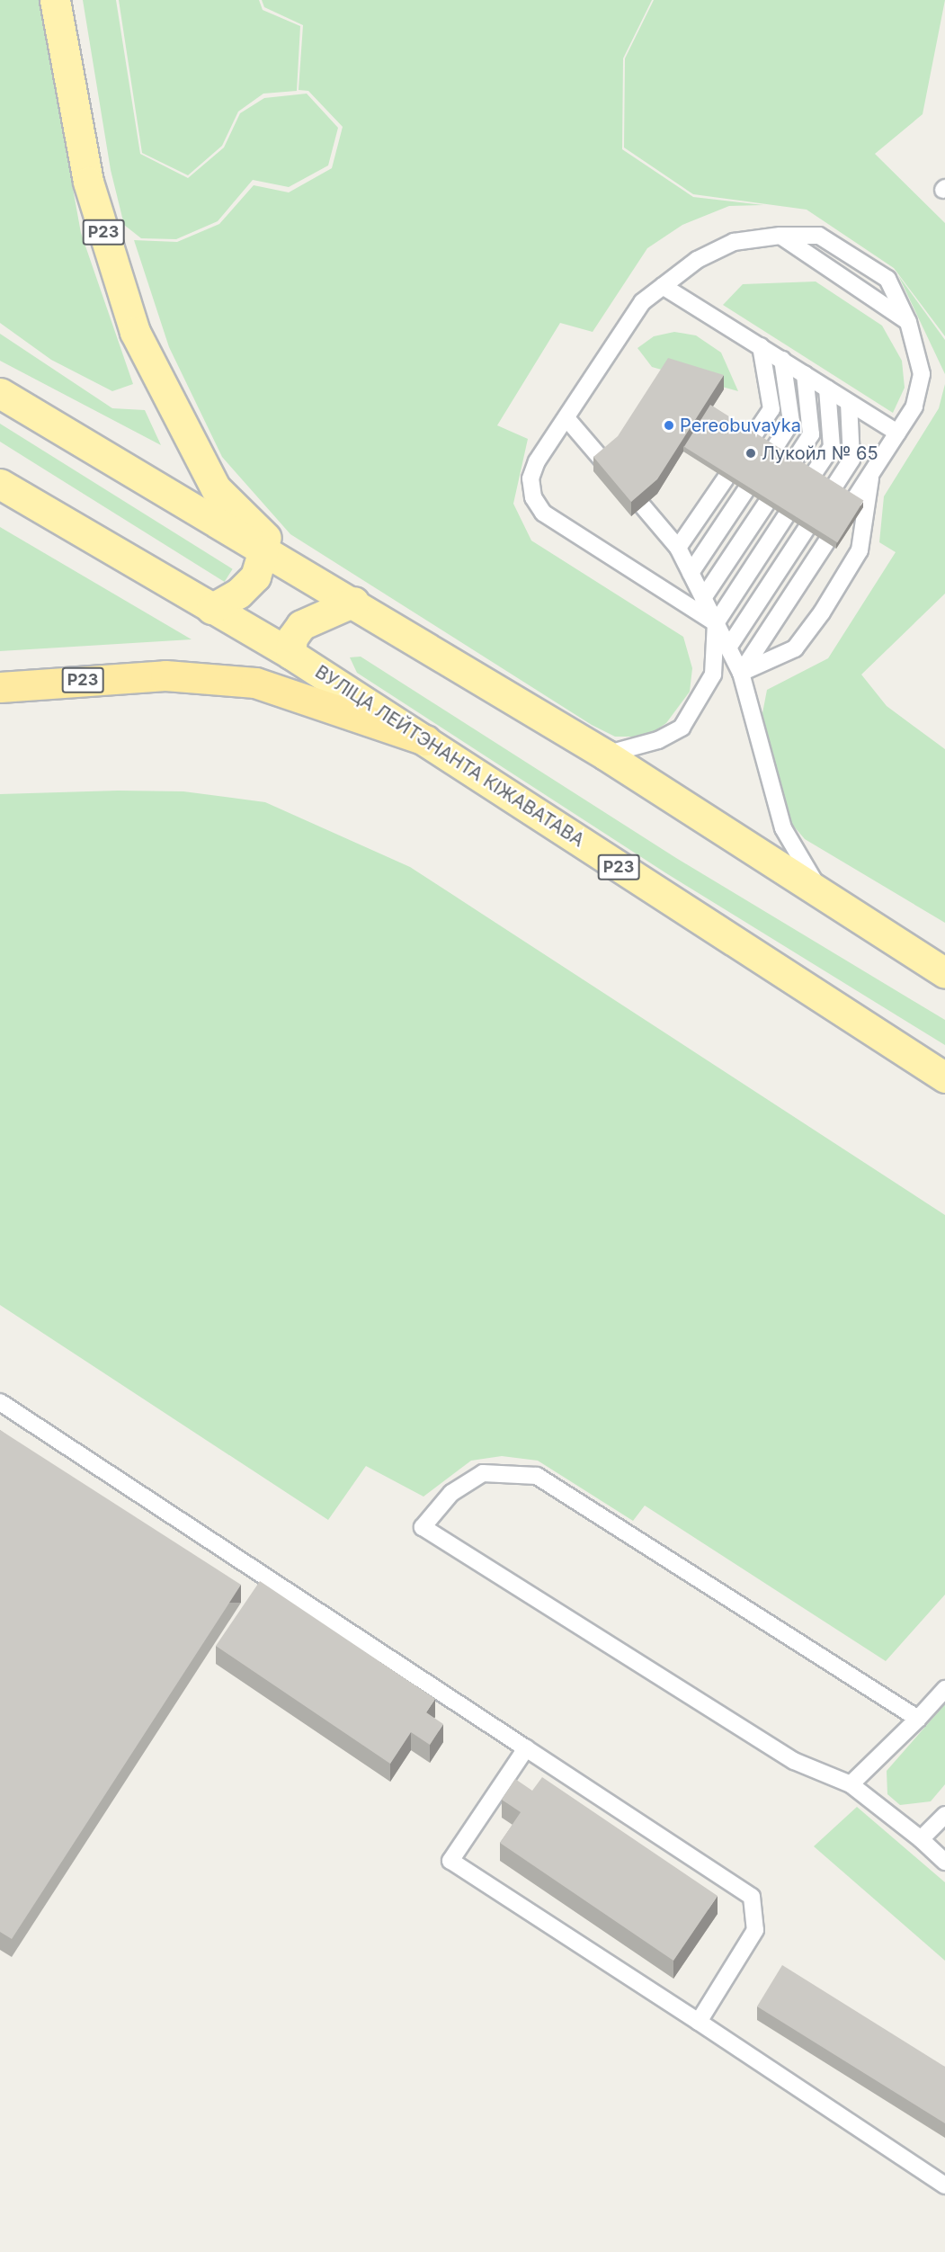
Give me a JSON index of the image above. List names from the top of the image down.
{
  "streets": {
    "highway": ["Р23"],
    "main road": ["ВУЛІЦА ЛЕЙТЭНАНТА КІЖАВАТАВА"]
  },
  "crossings": [
    ["Р23", "ВУЛІЦА ЛЕЙТЭНАНТА КІЖАВАТАВА"]
  ],
  "places": ["Pereobuvayka", "Лукойл № 65"]
}
